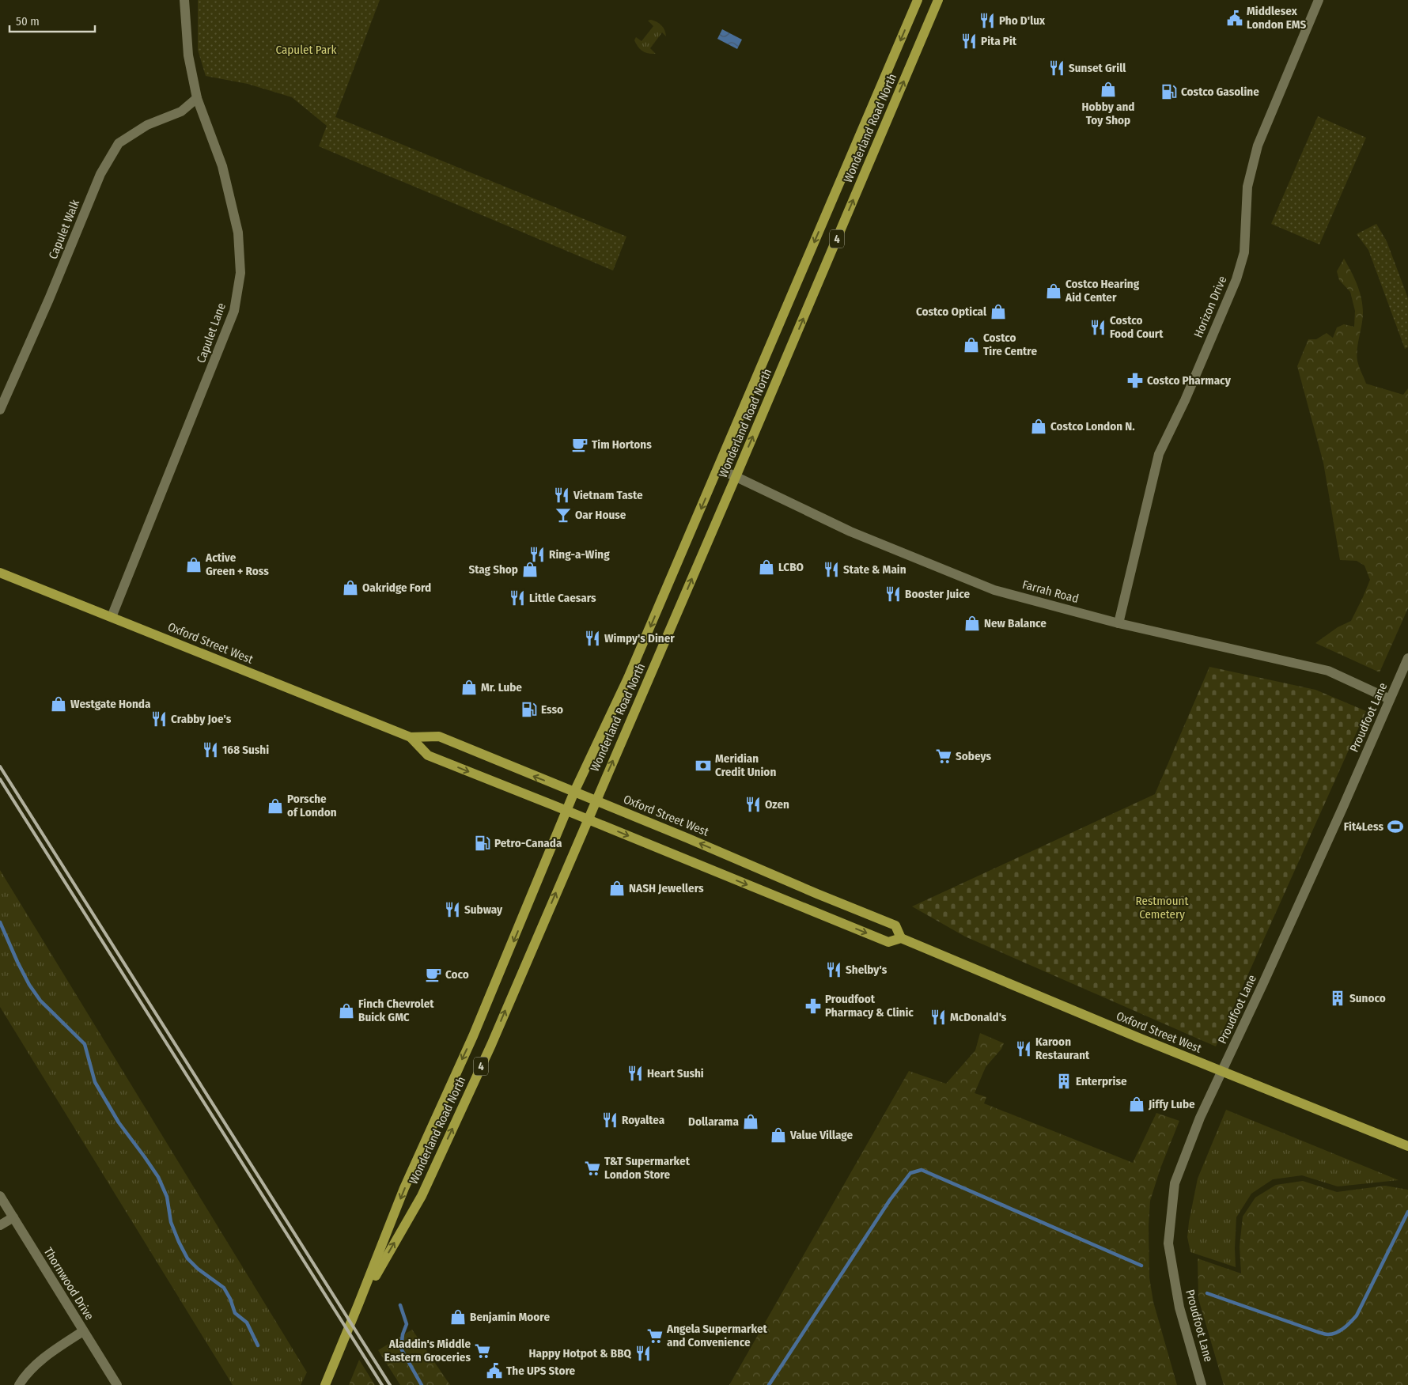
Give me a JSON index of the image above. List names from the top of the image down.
{
  "streets": {
    "main road": ["Wonderland Road North", "4", "Oxford Street West"],
    "street": [
      "Capulet Walk",
      "Horizon Drive",
      "Capulet Lane",
      "Farrah Road",
      "Proudfoot Lane",
      "Thornwood Drive"
    ]
  },
  "crossings": [
    ["Wonderland Road North", "Farrah Road"],
    ["Wonderland Road North", "Oxford Street West"],
    ["Capulet Walk", "Capulet Lane"],
    ["Horizon Drive", "Farrah Road"],
    ["Capulet Lane", "Oxford Street West"],
    ["Farrah Road", "Proudfoot Lane"],
    ["Oxford Street West", "Proudfoot Lane"]
  ],
  "parks": ["Capulet Park", "Restmount Cemetery"],
  "places": {
    "public building": ["Middlesex London EMS", "The UPS Store"],
    "restaurant": [
      "Pho D'lux",
      "Pita Pit",
      "Sunset Grill",
      "Costco Food Court",
      "Vietnam Taste",
      "Ring-a-Wing",
      "State & Main",
      "Booster Juice",
      "Little Caesars",
      "Wimpy's Diner",
      "Crabby Joe's",
      "168 Sushi",
      "Ozen",
      "Subway",
      "Shelby's",
      "McDonald's",
      "Karoon Restaurant",
      "Heart Sushi",
      "Royaltea",
      "Happy Hotpot & BBQ"
    ],
    "shop": [
      "Hobby and Toy Shop",
      "Costco Hearing Aid Center",
      "Costco Optical",
      "Costco Tire Centre",
      "Costco London N.",
      "Active Green + Ross",
      "LCBO",
      "Stag Shop",
      "Oakridge Ford",
      "New Balance",
      "Mr. Lube",
      "Westgate Honda",
      "Porsche of London",
      "NASH Jewellers",
      "Finch Chevrolet Buick GMC",
      "Jiffy Lube",
      "Dollarama",
      "Value Village",
      "Benjamin Moore"
    ],
    "fuel station": ["Costco Gasoline", "Esso", "Petro-Canada"],
    "pharmacy": ["Costco Pharmacy", "Proudfoot Pharmacy & Clinic"],
    "cafe": ["Tim Hortons", "Coco"],
    "bar": ["Oar House"],
    "supermarket": [
      "Sobeys",
      "T&T Supermarket London Store",
      "Angela Supermarket and Convenience",
      "Aladdin's Middle Eastern Groceries"
    ],
    "bank": ["Meridian Credit Union"],
    "sports": ["Fit4Less"],
    "building": ["Sunoco", "Enterprise"]
  },
  "scale_bar": "50 m"
}
